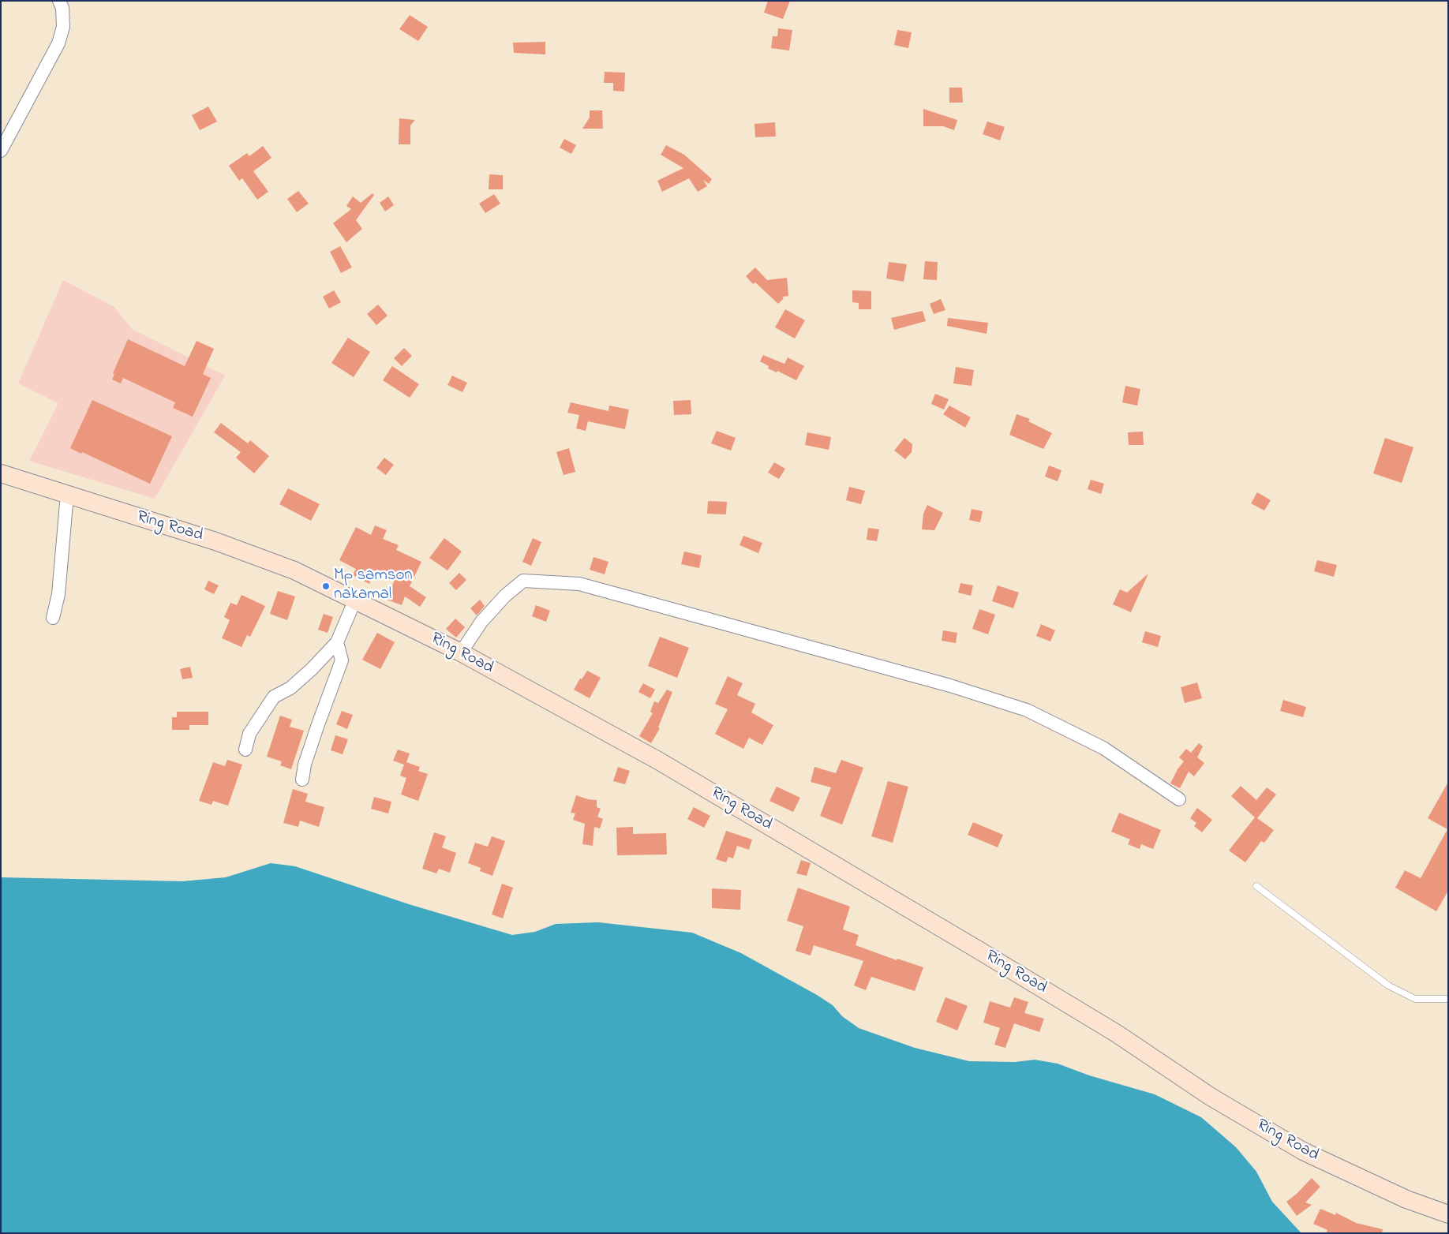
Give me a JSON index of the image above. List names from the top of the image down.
{
  "streets": {
    "main road": ["Ring Road"]
  },
  "places": ["Mp samson nakamal"]
}
